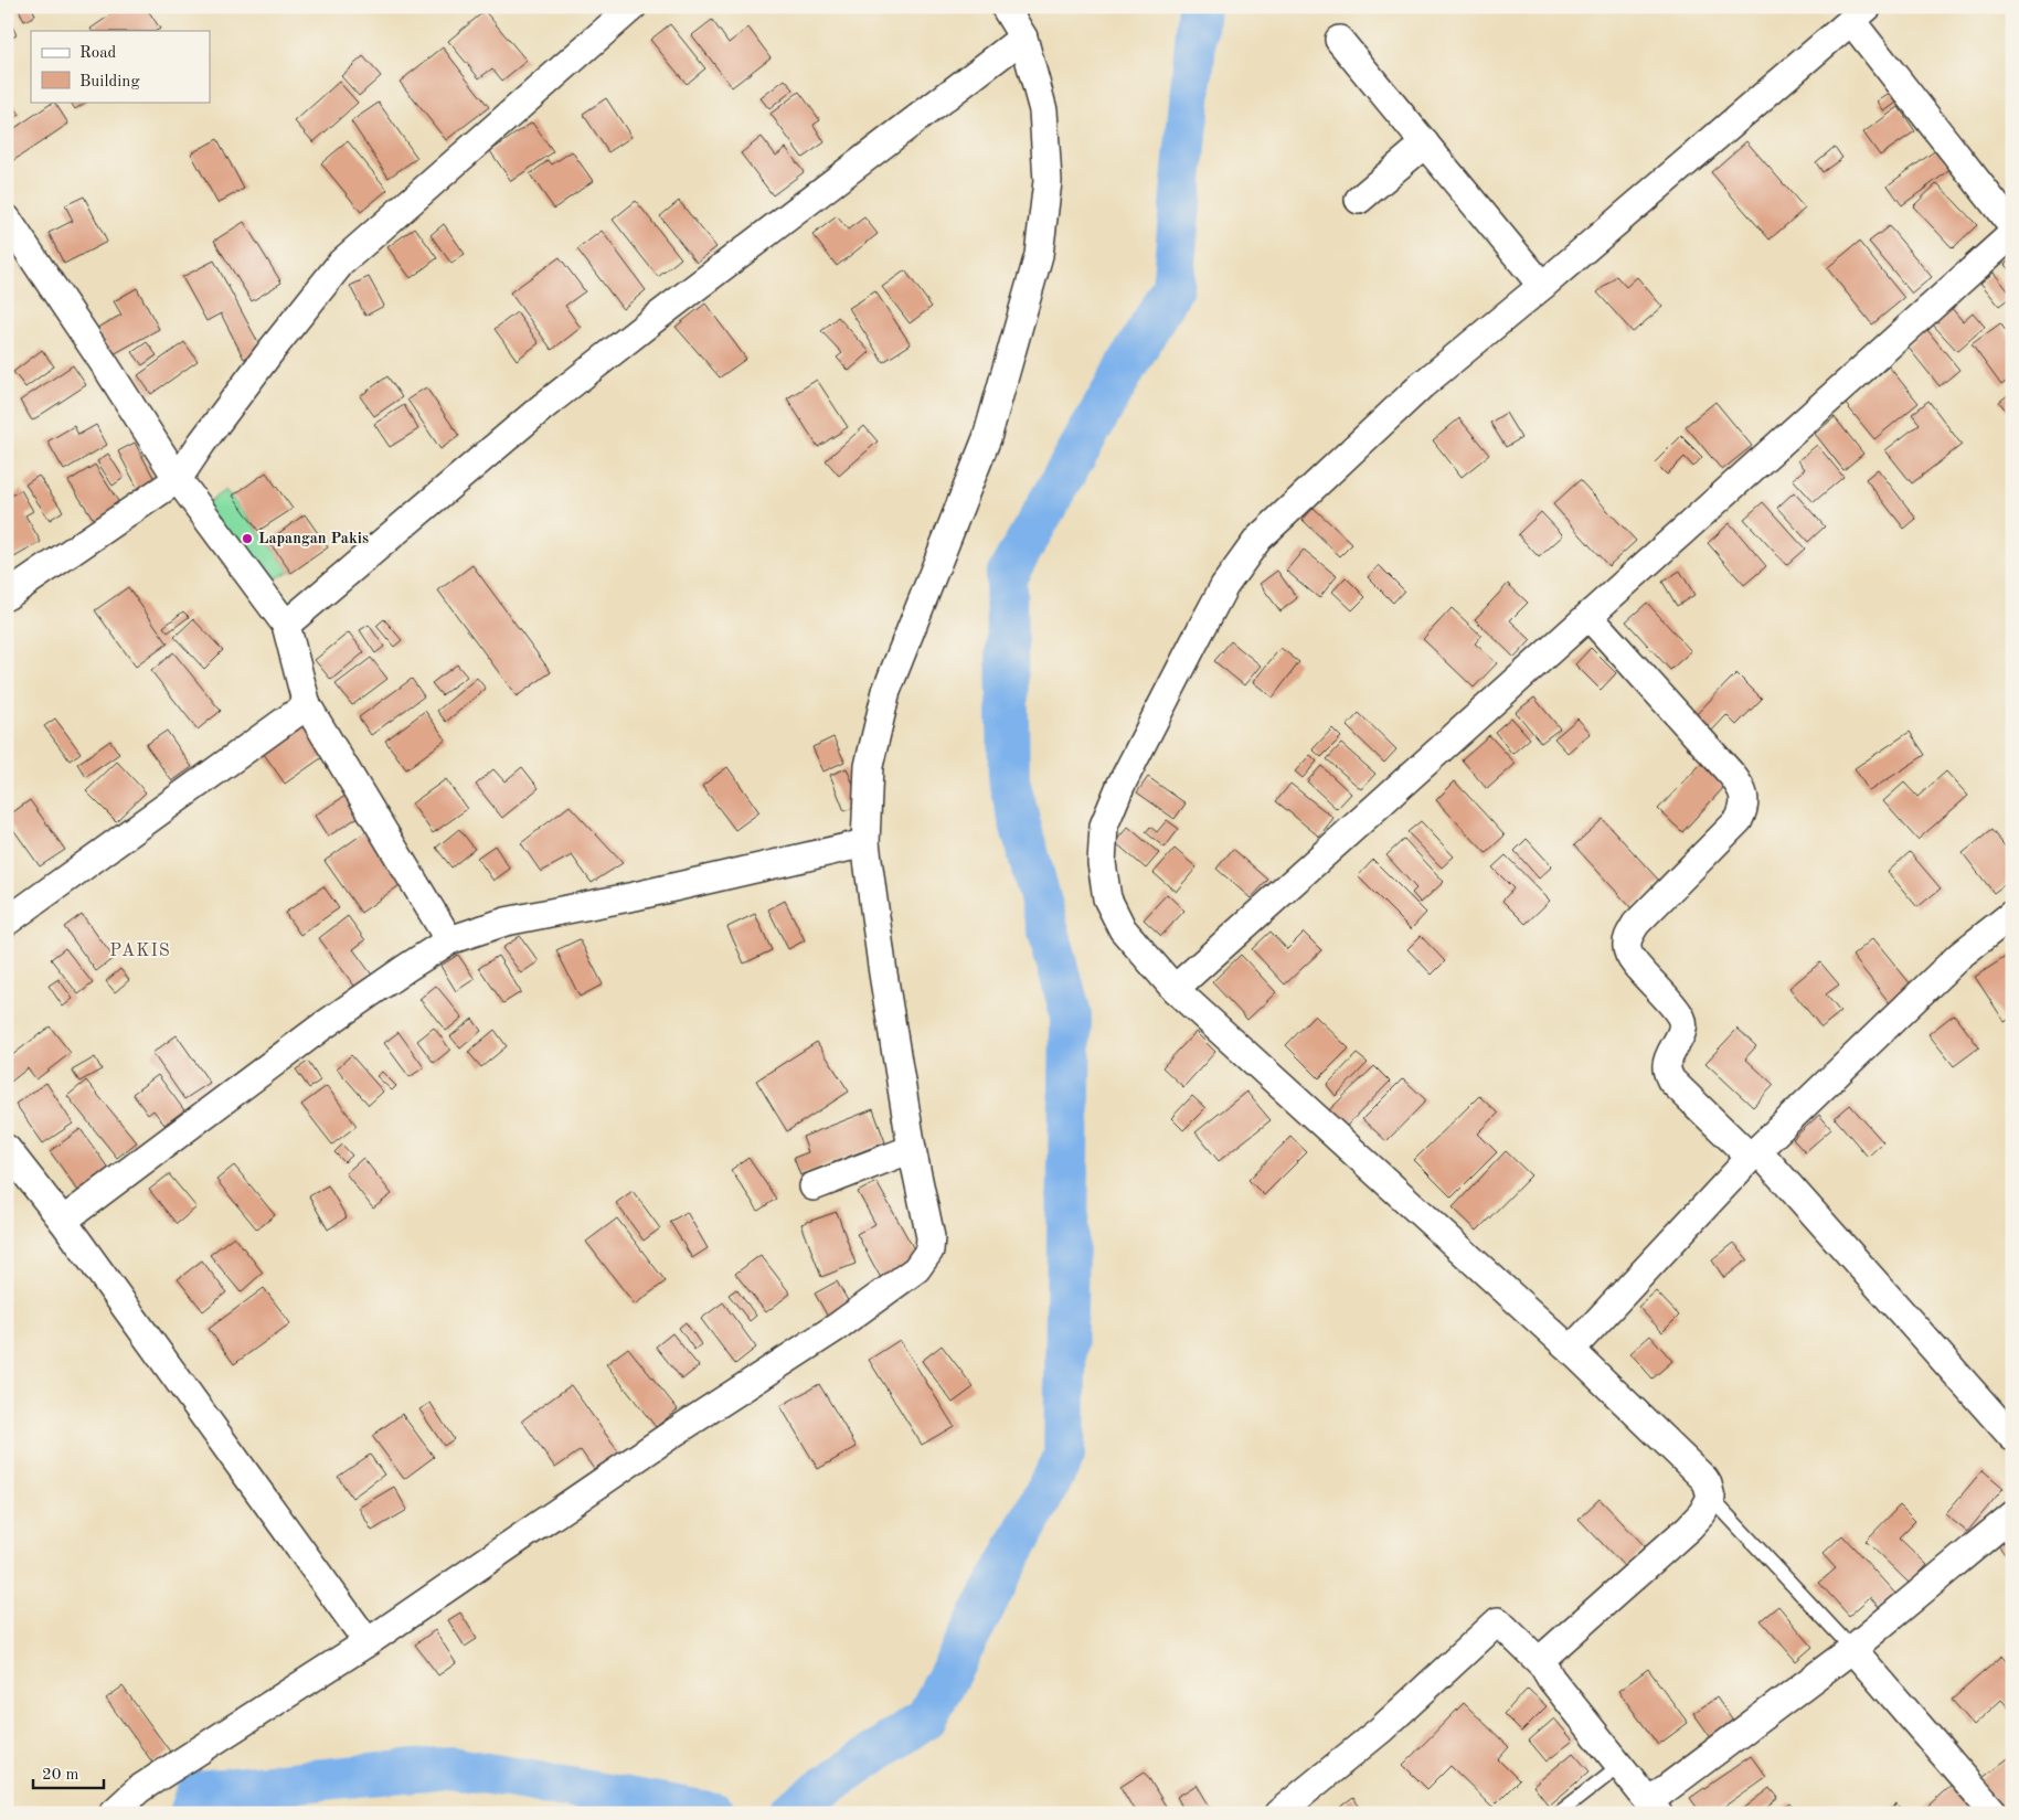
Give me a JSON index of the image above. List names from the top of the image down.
{
  "districts": ["PAKIS"],
  "places": ["Lapangan Pakis"],
  "legend": ["Road", "Building"],
  "scale_bar": "20 m"
}
